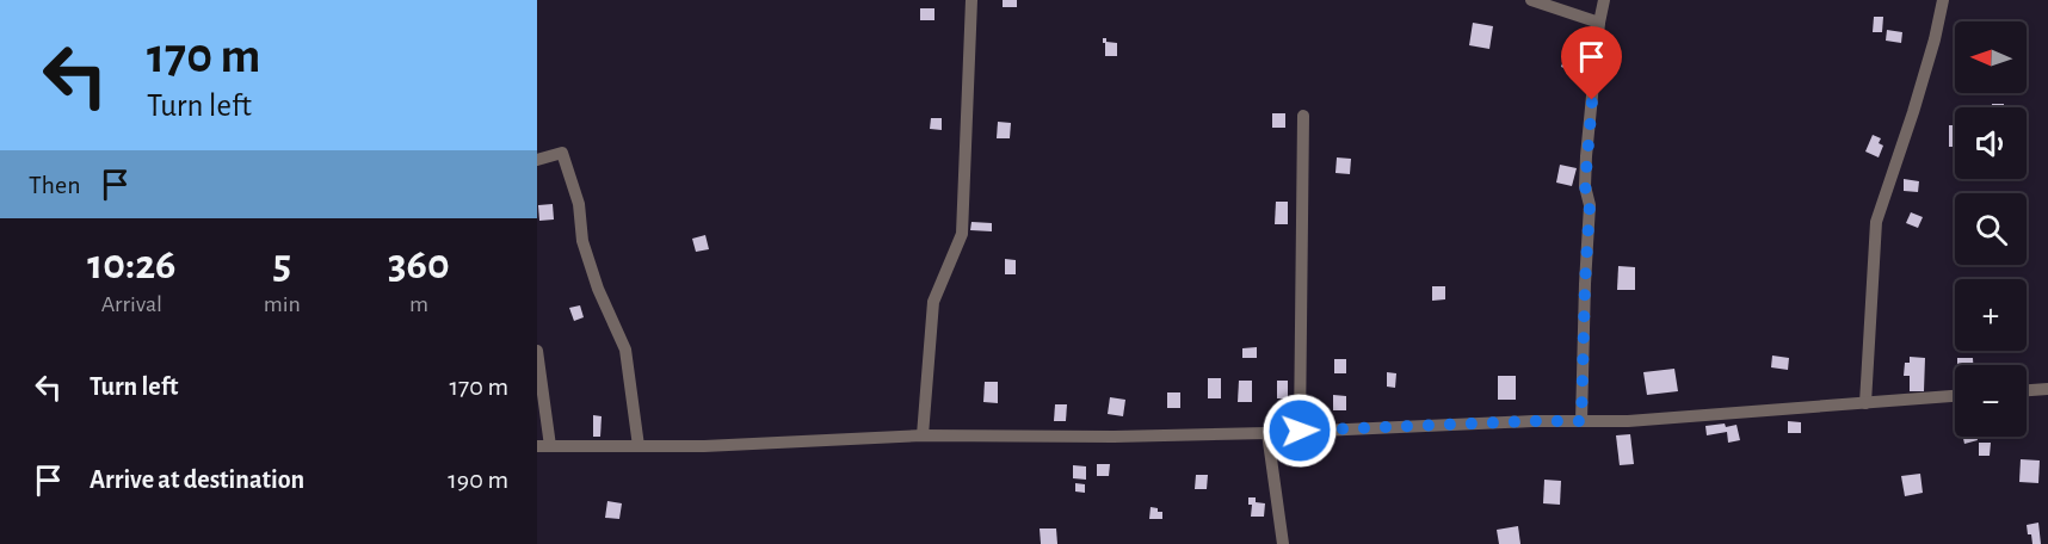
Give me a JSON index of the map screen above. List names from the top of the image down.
{
  "north": "left",
  "page": {
    "turn": ["170 m", "Turn left"],
    "map_buttons": ["+", "−"],
    "then": "Then",
    "eta": [
      "10:26",
      "Arrival",
      "5",
      "min",
      "360",
      "m"
    ],
    "list": [
      {
        "name": "Turn left",
        "value": "170 m"
      },
      {
        "name": "Arrive at destination",
        "value": "190 m"
      }
    ]
  }
}
